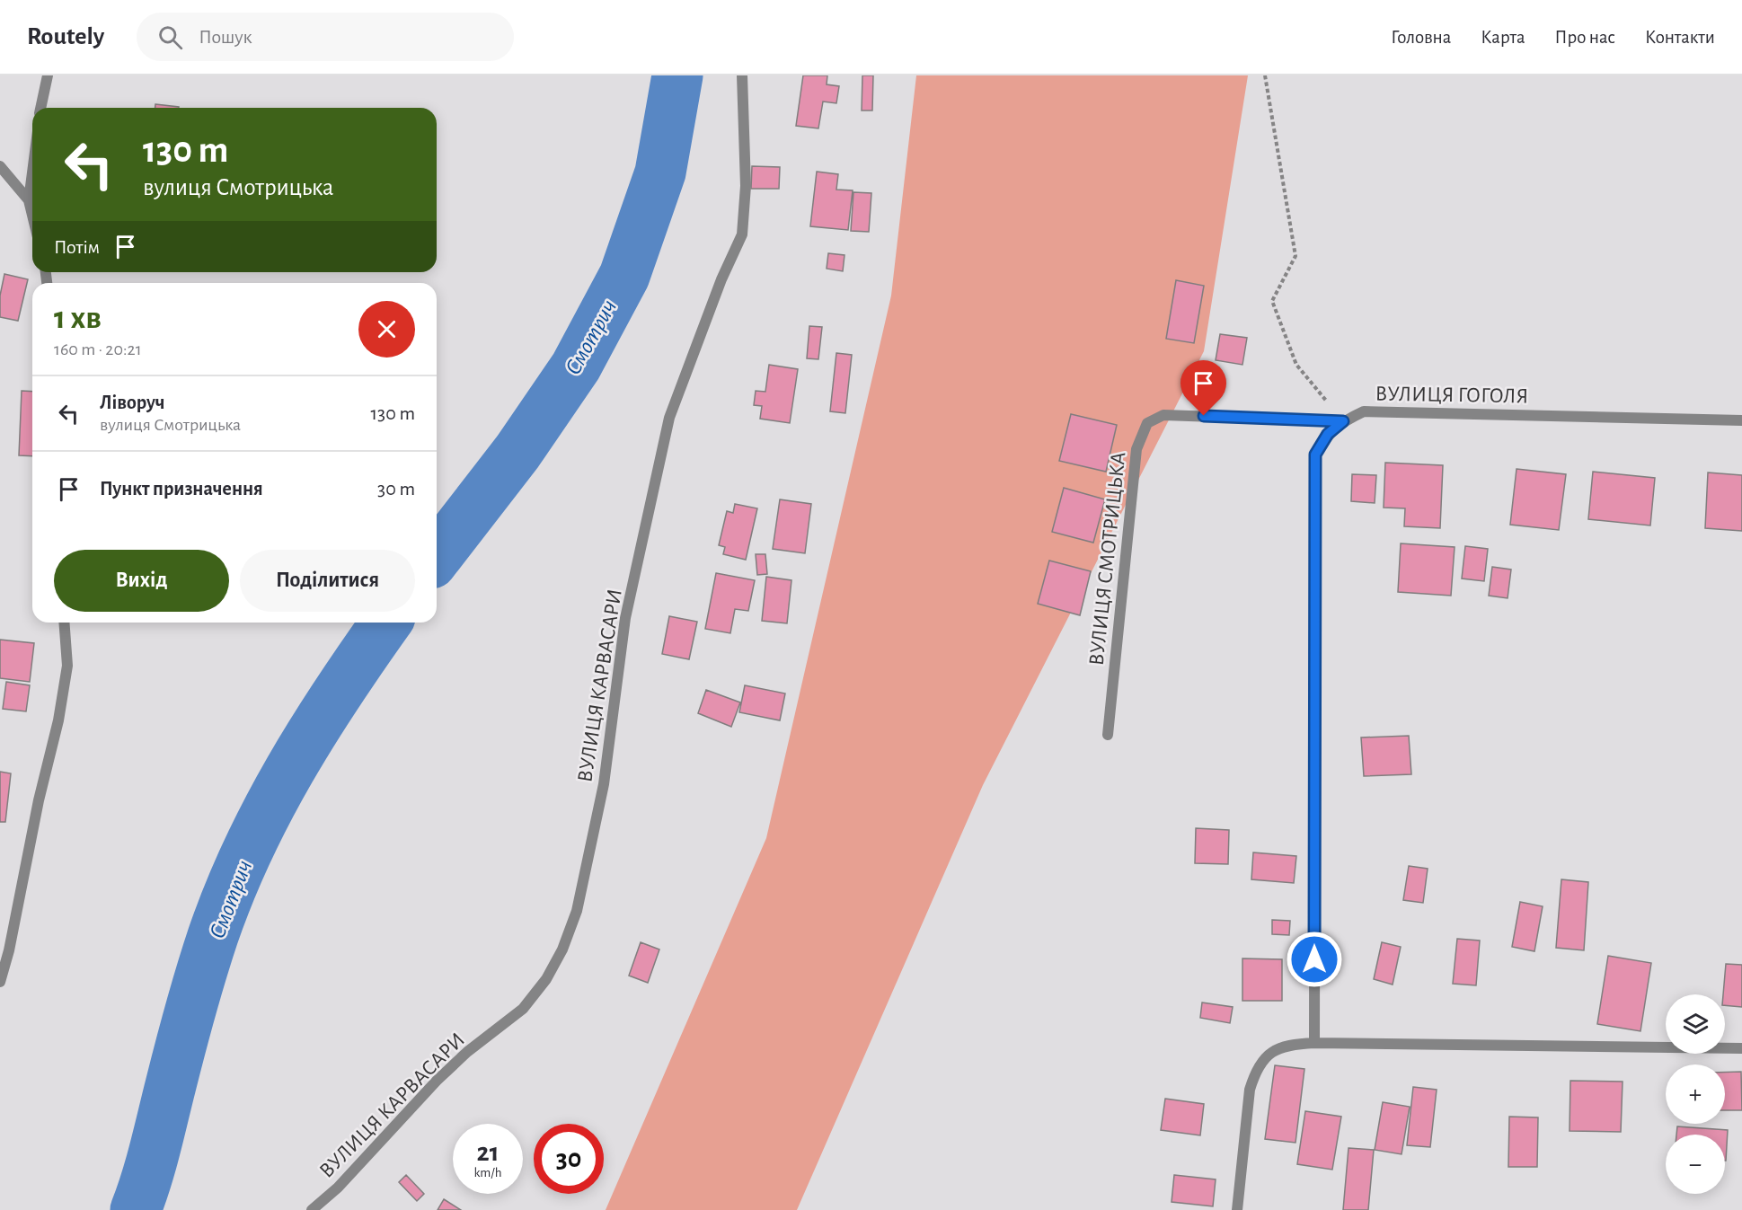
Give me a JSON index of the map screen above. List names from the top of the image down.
{
  "streets": {
    "street": ["ВУЛИЦЯ ГОГОЛЯ", "ВУЛИЦЯ СМОТРИЦЬКА", "ВУЛИЦЯ КАРВАСАРИ"]
  },
  "crossings": [
    ["ВУЛИЦЯ ГОГОЛЯ", "ВУЛИЦЯ СМОТРИЦЬКА"]
  ],
  "water": ["Смотрич"],
  "page": {
    "header": "Routely",
    "search": "Пошук",
    "nav": [
      "Головна",
      "Карта",
      "Про нас",
      "Контакти"
    ],
    "turn": ["130 m", "вулиця Смотрицька"],
    "then": "Потім",
    "heading": ["1 хв", "160 m · 20:21"],
    "list": [
      {
        "name": "Ліворуч",
        "note": "вулиця Смотрицька",
        "value": "130 m"
      },
      {
        "name": "Пункт призначення",
        "value": "30 m"
      }
    ],
    "buttons": ["Вихід", "Поділитися"],
    "map_buttons": ["+", "−"],
    "speed": "21 km/h",
    "limit": "30"
  }
}
